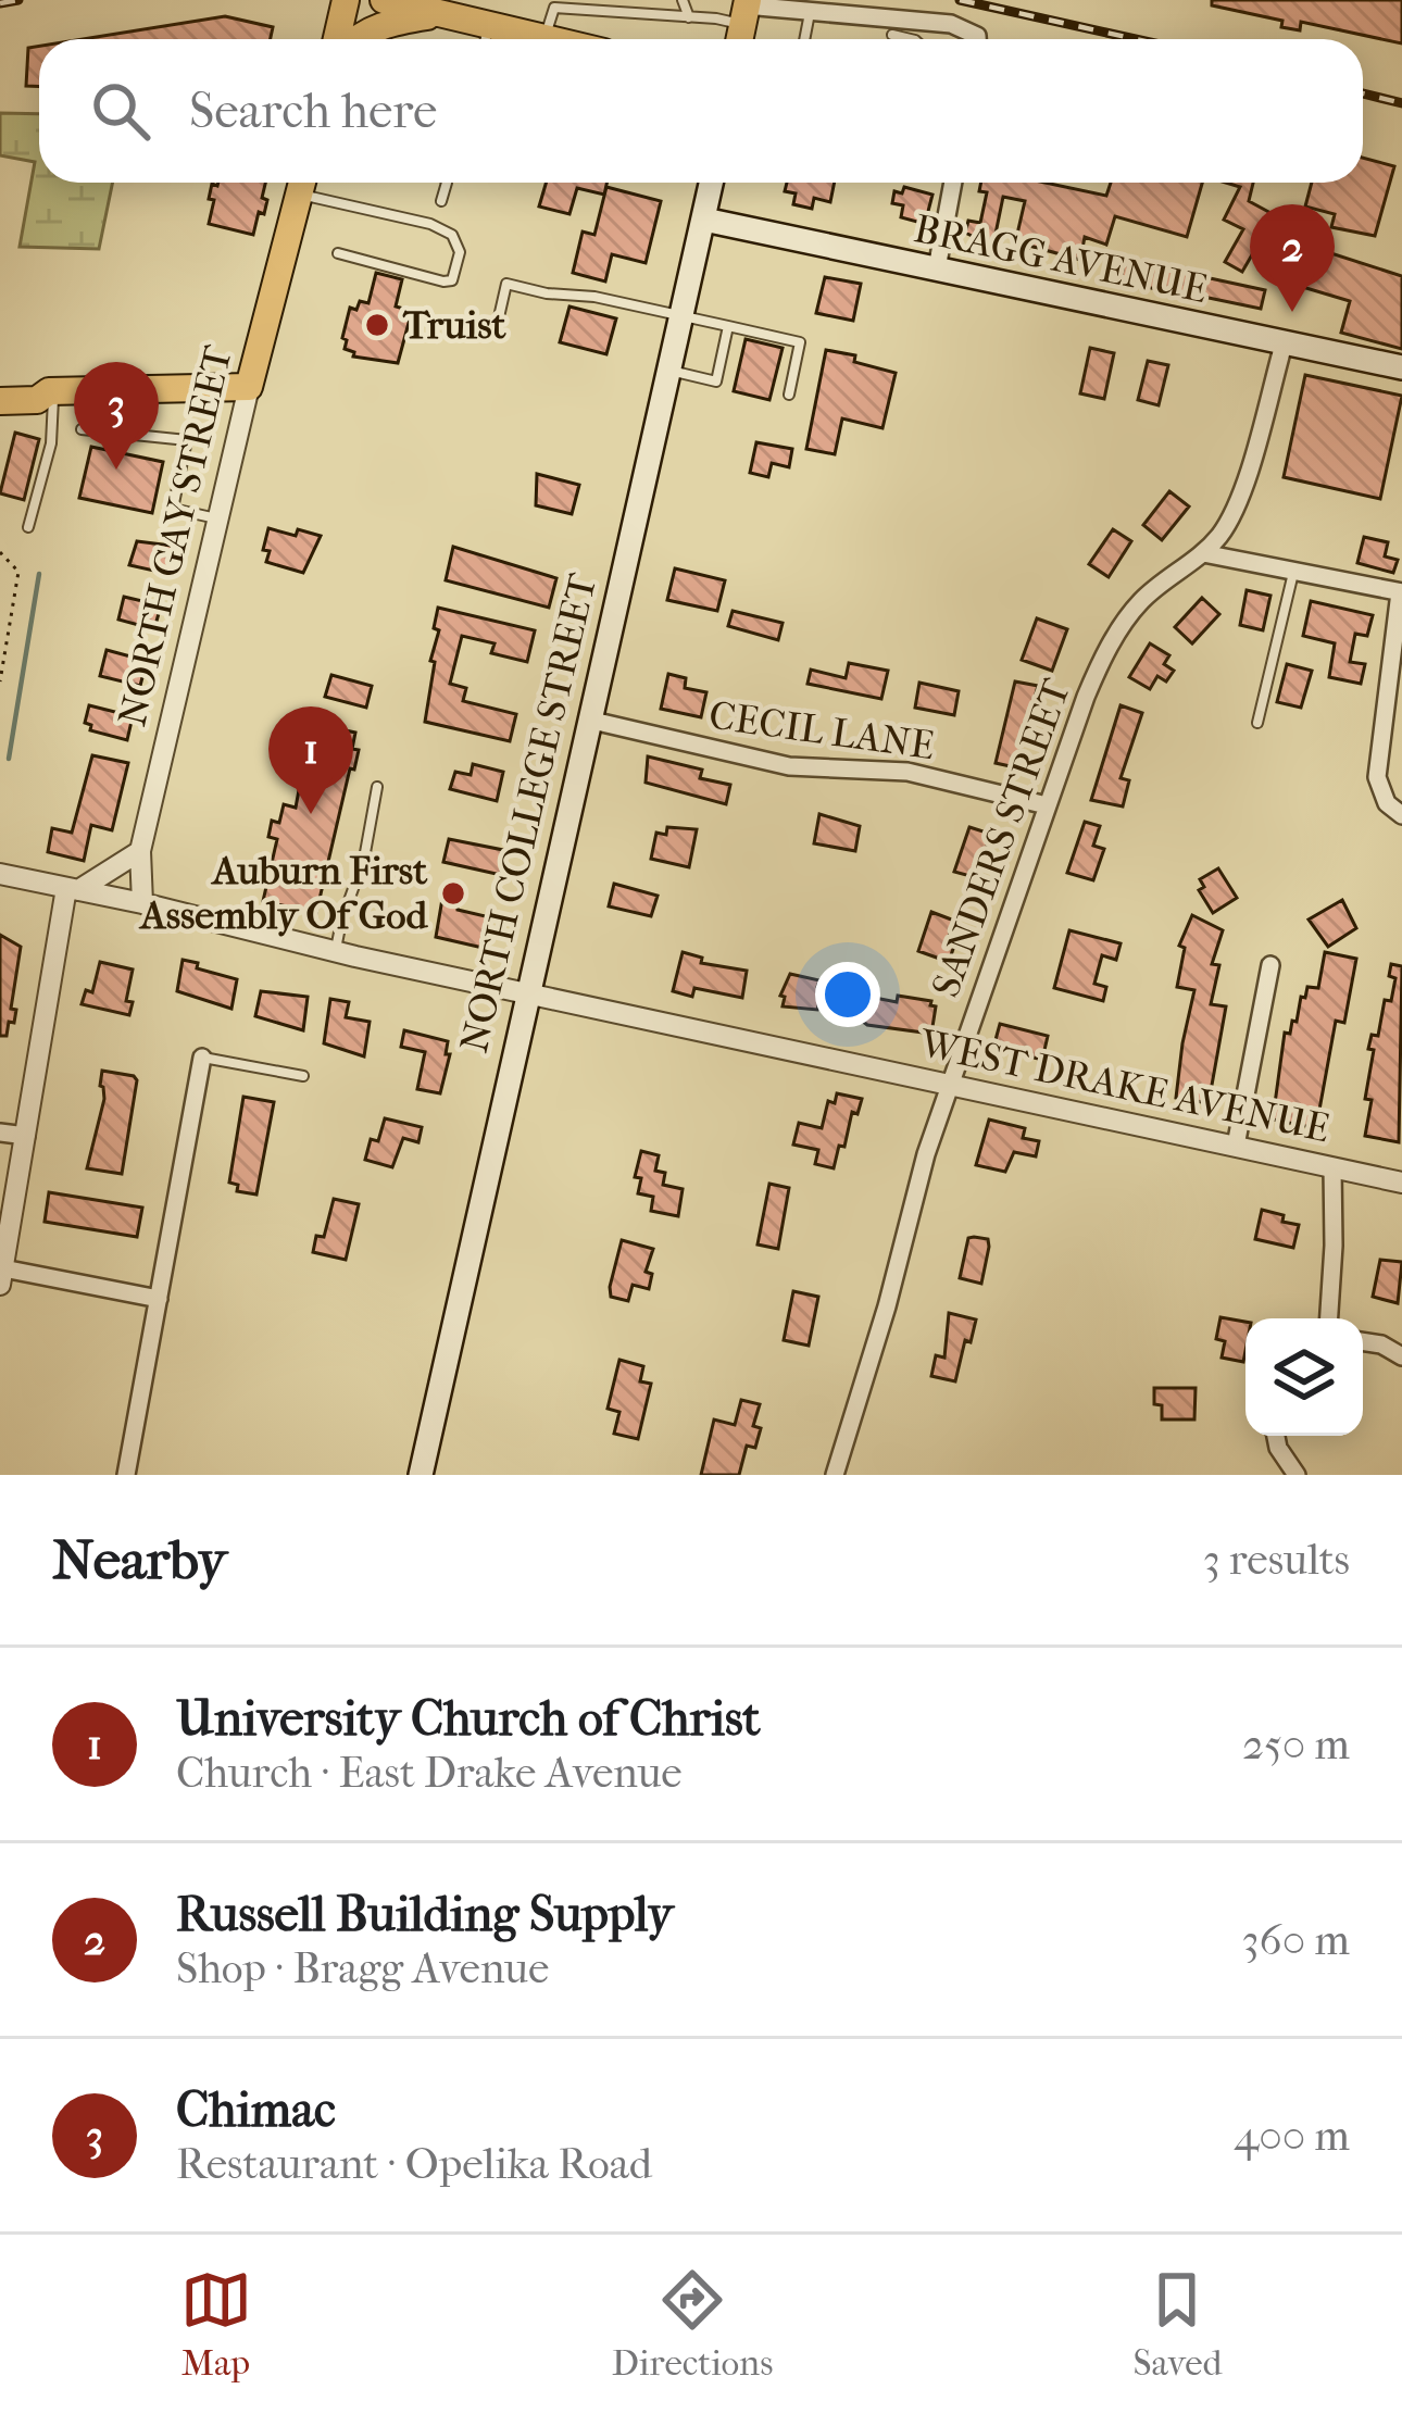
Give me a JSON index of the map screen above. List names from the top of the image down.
{
  "streets": {
    "main road": ["BRAGG AVENUE", "NORTH GAY STREET", "NORTH COLLEGE STREET"],
    "street": ["CECIL LANE", "SANDERS STREET", "WEST DRAKE AVENUE"]
  },
  "crossings": [
    ["BRAGG AVENUE", "NORTH COLLEGE STREET"],
    ["BRAGG AVENUE", "SANDERS STREET"],
    ["NORTH GAY STREET", "WEST DRAKE AVENUE"],
    ["CECIL LANE", "NORTH COLLEGE STREET"],
    ["CECIL LANE", "SANDERS STREET"],
    ["NORTH COLLEGE STREET", "WEST DRAKE AVENUE"],
    ["SANDERS STREET", "WEST DRAKE AVENUE"]
  ],
  "places": ["Truist", "Auburn First Assembly Of God"],
  "page": {
    "search": "Search here",
    "pins": ["2", "3", "1"],
    "heading": ["Nearby", "3 results"],
    "list": [
      {
        "mark": "1",
        "name": "University Church of Christ",
        "note": "Church · East Drake Avenue",
        "value": "250 m"
      },
      {
        "mark": "2",
        "name": "Russell Building Supply",
        "note": "Shop · Bragg Avenue",
        "value": "360 m"
      },
      {
        "mark": "3",
        "name": "Chimac",
        "note": "Restaurant · Opelika Road",
        "value": "400 m"
      }
    ],
    "nav": ["Map", "Directions", "Saved"]
  }
}
